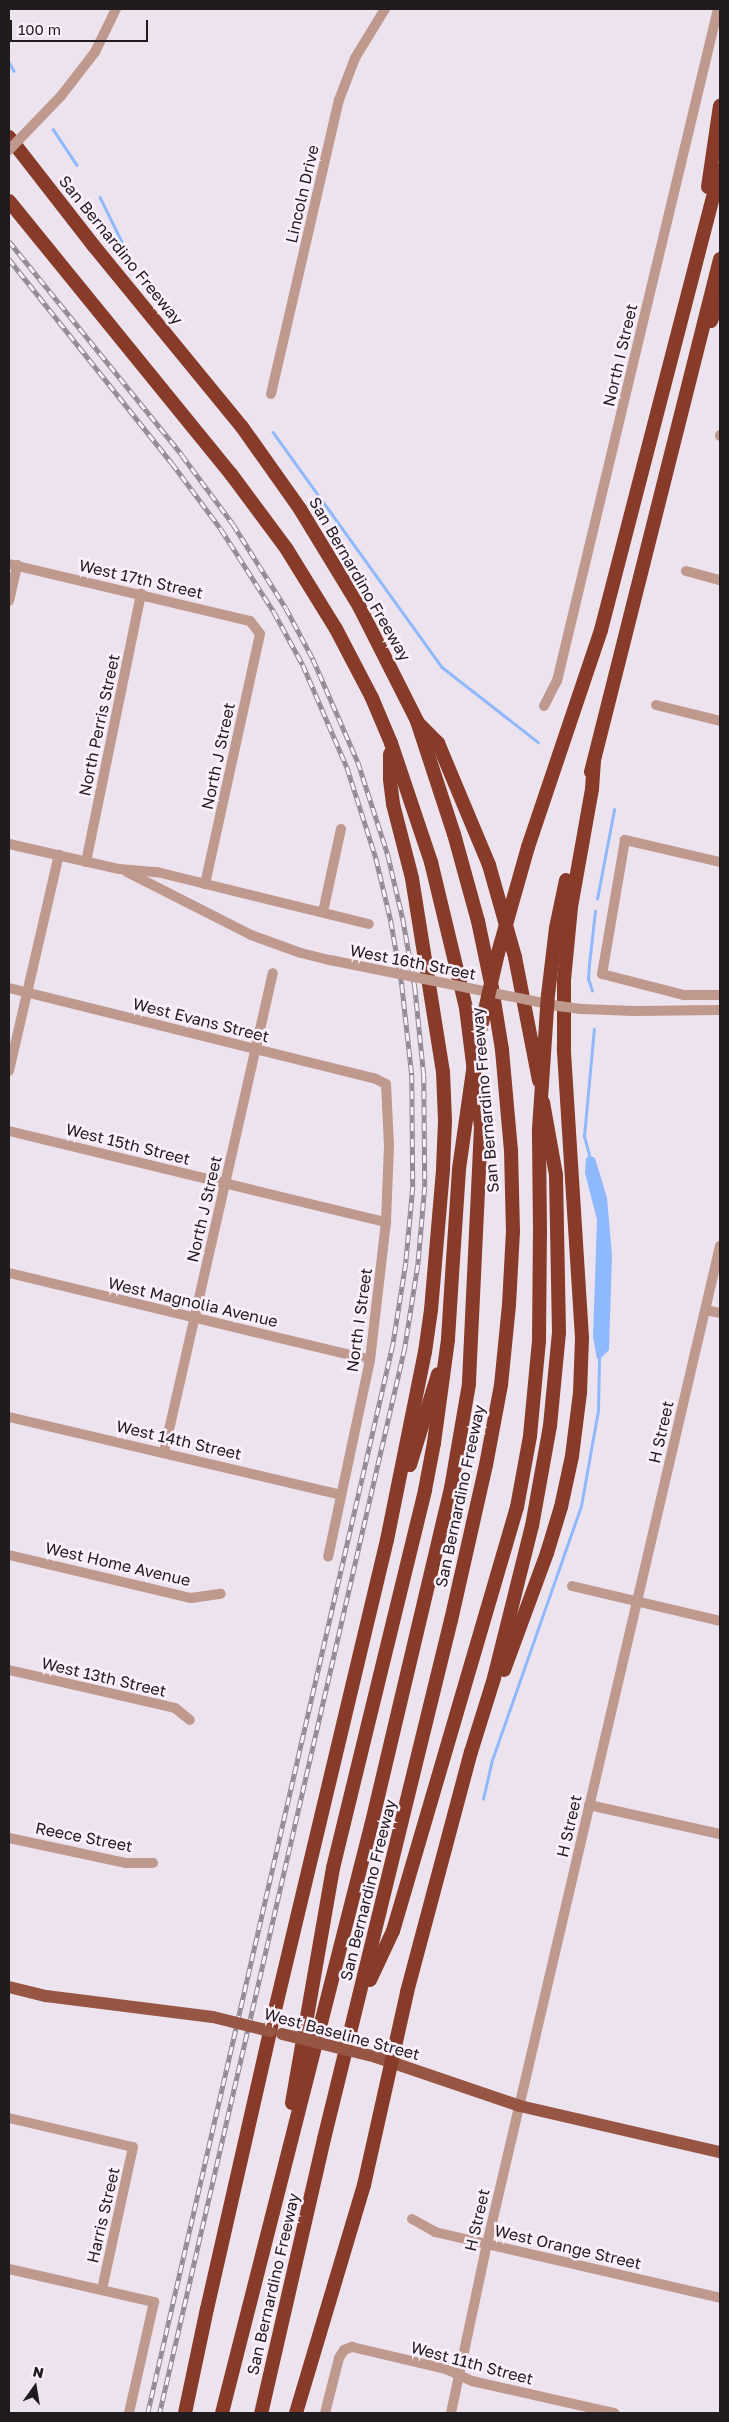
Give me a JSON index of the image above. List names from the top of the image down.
{
  "streets": {
    "highway": ["San Bernardino Freeway"],
    "main road": ["West Baseline Street"],
    "street": [
      "Lincoln Drive",
      "North I Street",
      "West 17th Street",
      "North Perris Street",
      "North J Street",
      "West 16th Street",
      "West Evans Street",
      "West 15th Street",
      "West Magnolia Avenue",
      "H Street",
      "West 14th Street",
      "West Home Avenue",
      "West 13th Street",
      "Reece Street",
      "Harris Street",
      "West Orange Street",
      "West 11th Street"
    ]
  },
  "crossings": [
    ["North I Street", "West Evans Street"],
    ["North I Street", "West 15th Street"],
    ["North I Street", "West Magnolia Avenue"],
    ["North I Street", "West 14th Street"],
    ["West 17th Street", "North Perris Street"],
    ["West 17th Street", "North J Street"],
    ["North Perris Street", "West 16th Street"],
    ["North J Street", "West 16th Street"],
    ["North J Street", "West Evans Street"],
    ["North J Street", "West 15th Street"],
    ["North J Street", "West Magnolia Avenue"],
    ["North J Street", "West 14th Street"],
    ["H Street", "West Baseline Street"],
    ["H Street", "West Orange Street"],
    ["H Street", "West 11th Street"]
  ],
  "scale_bar": "100 m",
  "north": "top"
}
